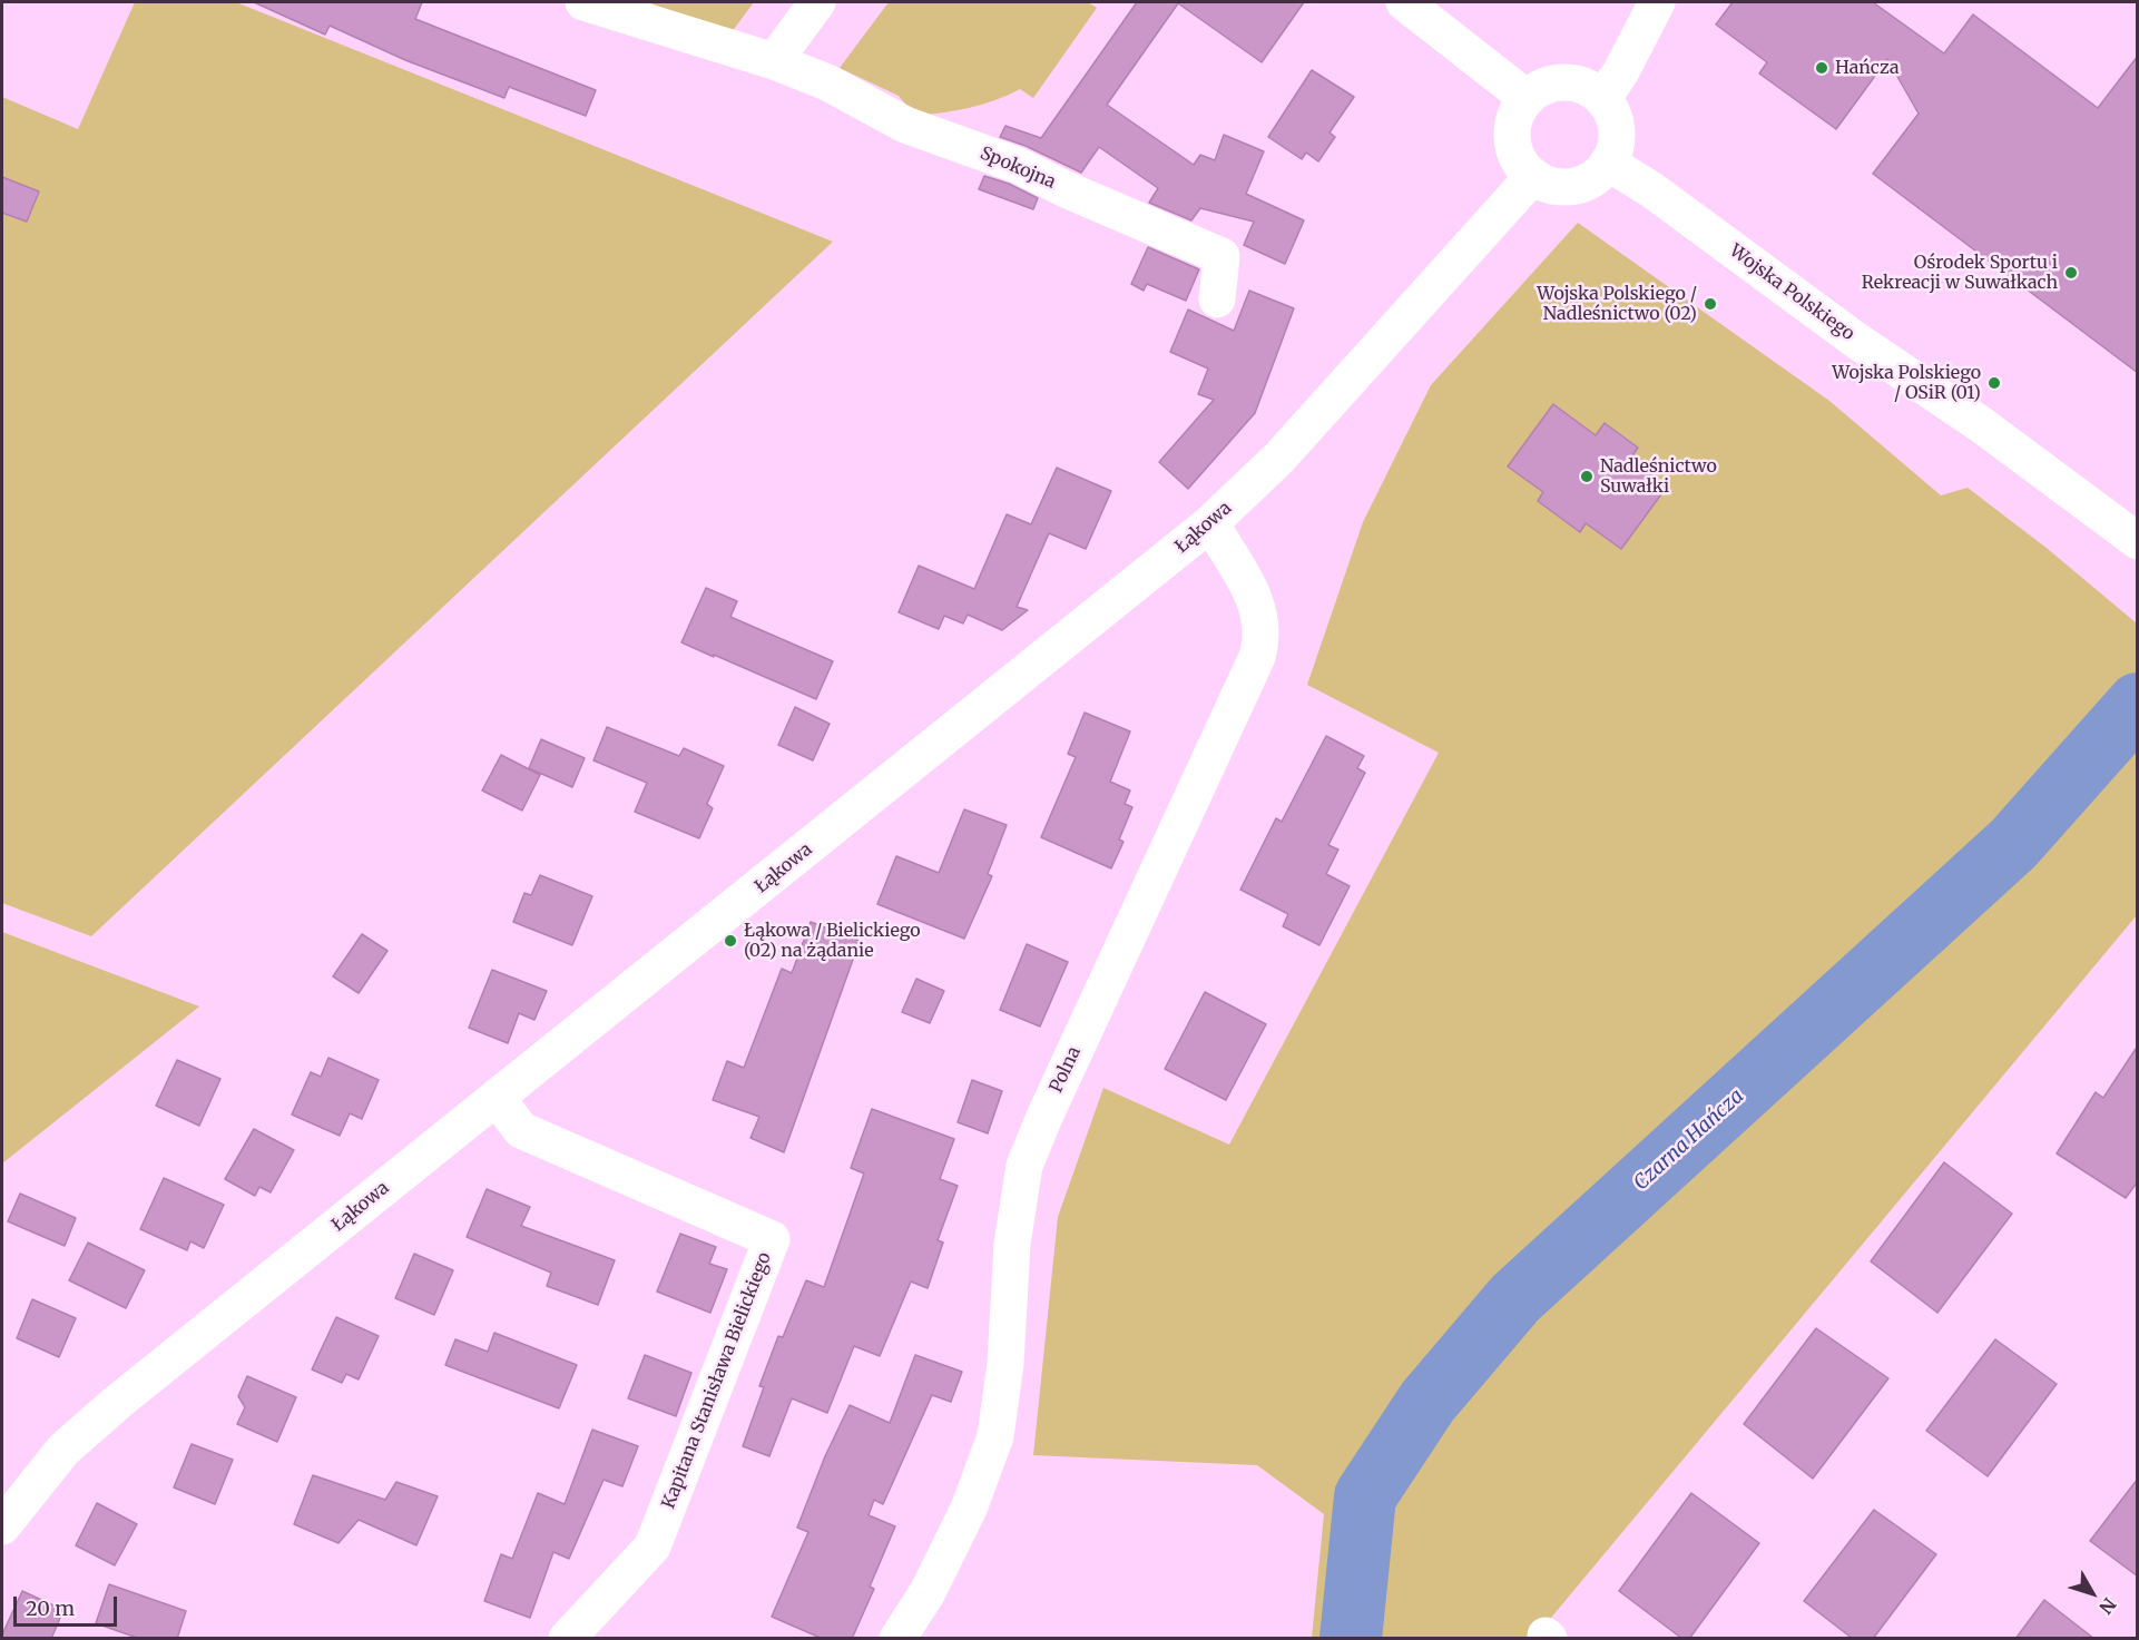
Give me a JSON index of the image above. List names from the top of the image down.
{
  "streets": {
    "street": [
      "Spokojna",
      "Wojska Polskiego",
      "Łąkowa",
      "Polna",
      "Kapitana Stanisława Bielickiego"
    ]
  },
  "crossings": [
    ["Wojska Polskiego", "Łąkowa"],
    ["Łąkowa", "Polna"],
    ["Łąkowa", "Kapitana Stanisława Bielickiego"]
  ],
  "water": ["Czarna Hańcza"],
  "places": [
    "Hańcza",
    "Ośrodek Sportu i Rekreacji w Suwałkach",
    "Wojska Polskiego / Nadleśnictwo (02)",
    "Wojska Polskiego / OSiR (01)",
    "Nadleśnictwo Suwałki",
    "Łąkowa / Bielickiego (02) na żądanie"
  ],
  "scale_bar": "20 m",
  "north": "bottom right"
}
